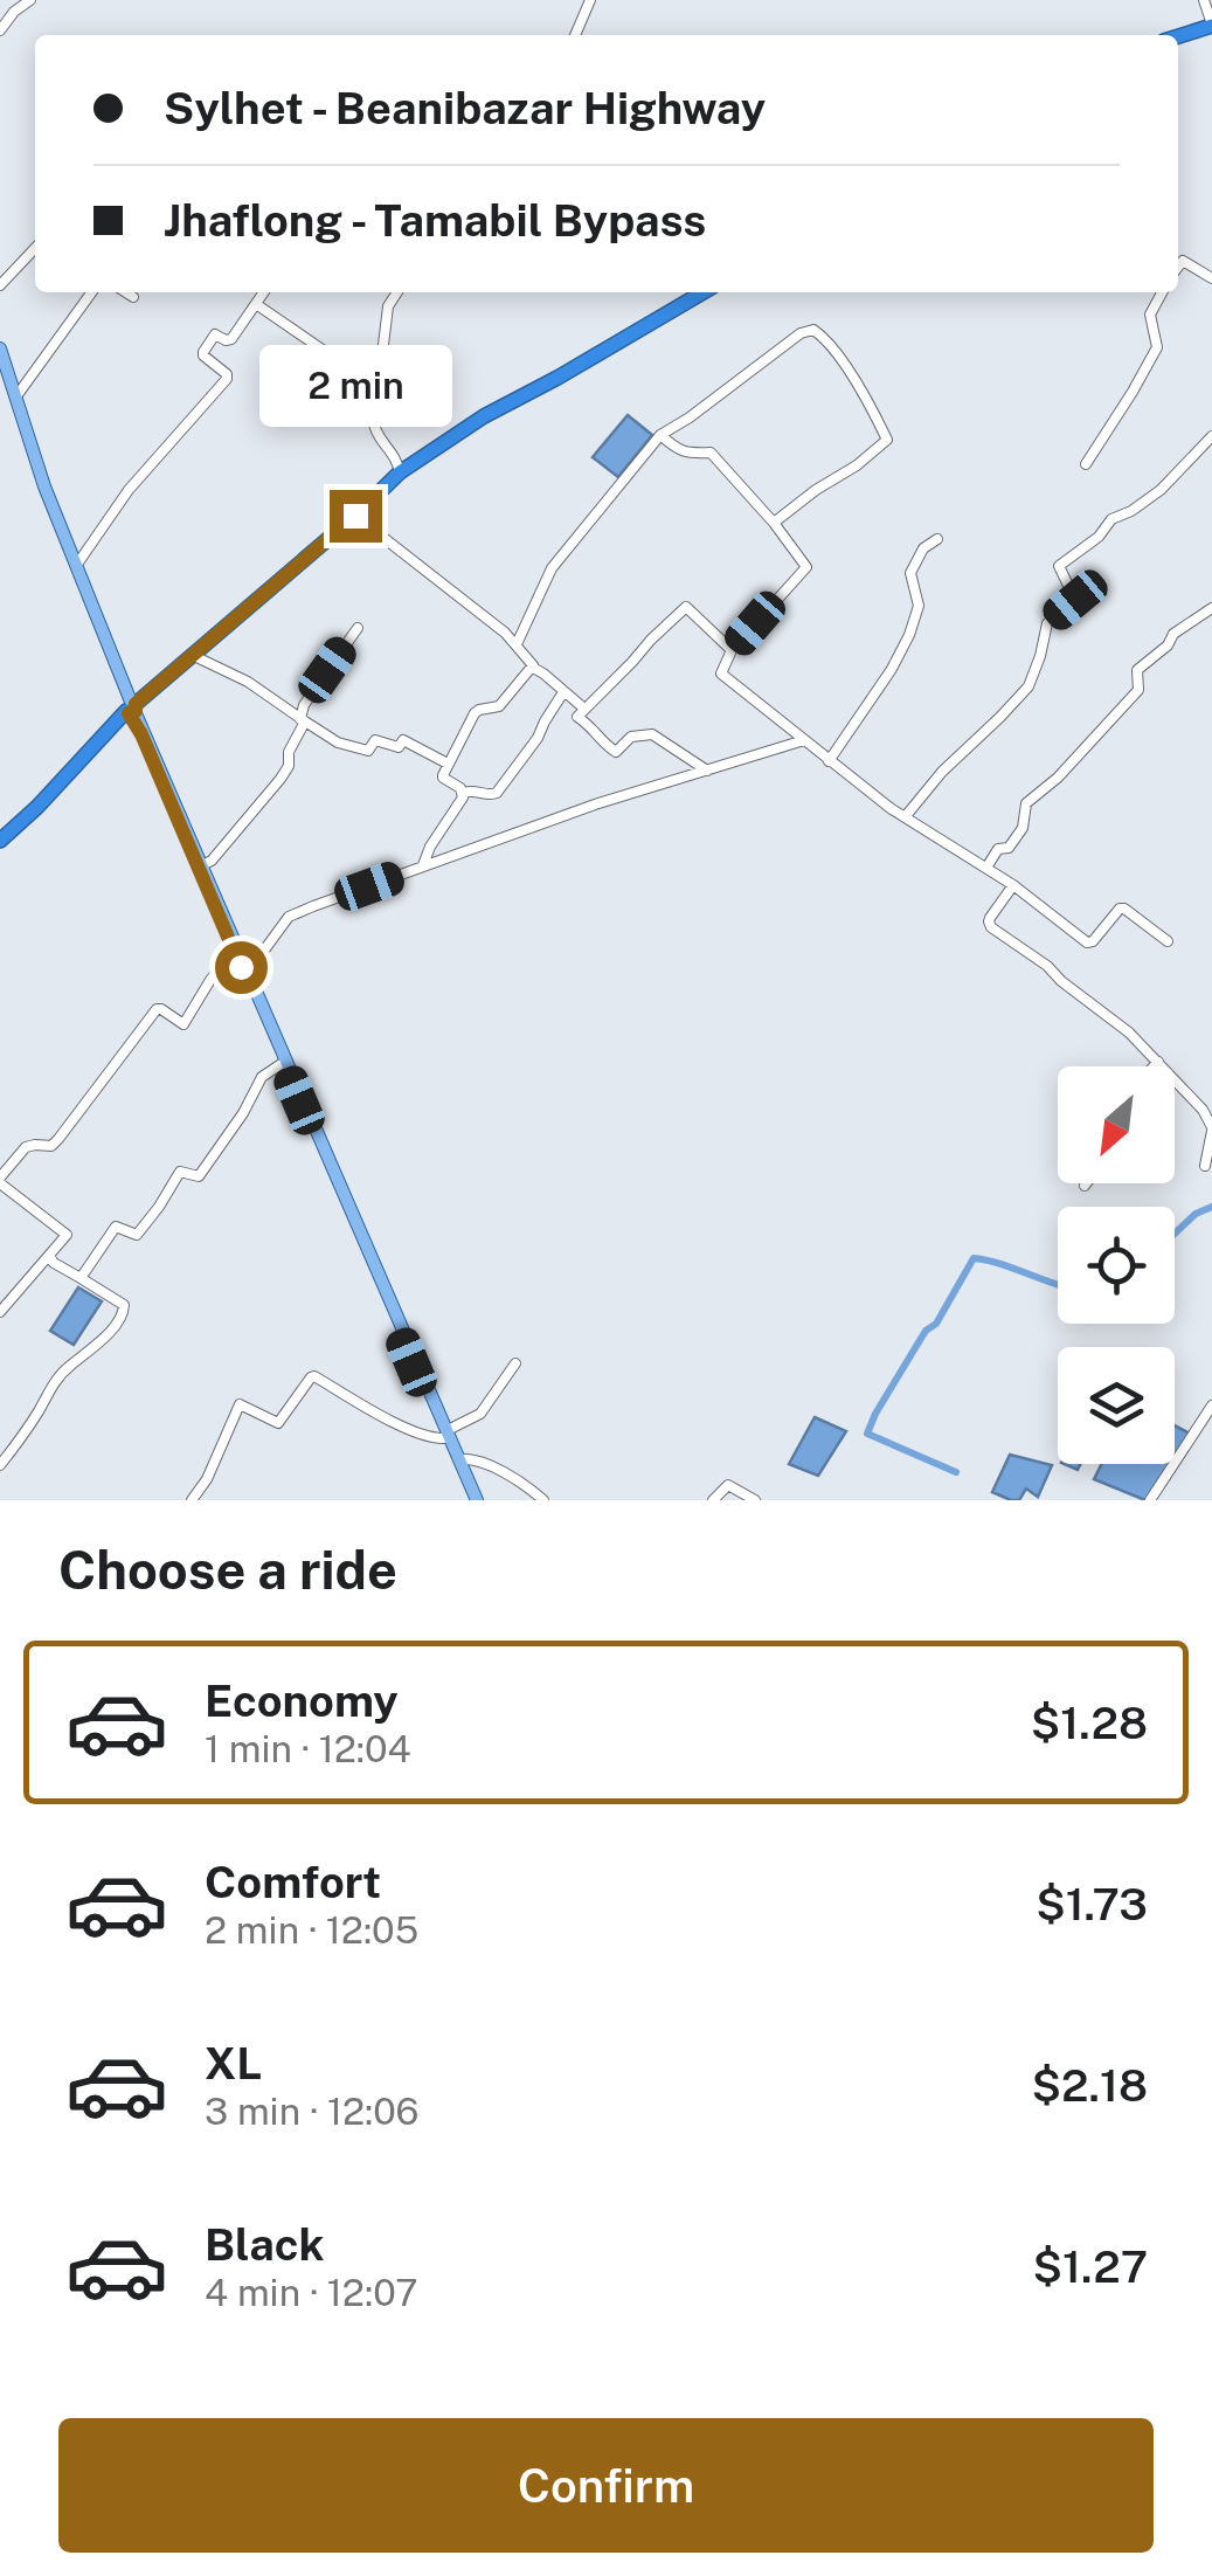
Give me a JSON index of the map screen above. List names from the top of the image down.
{
  "north": "bottom left",
  "page": {
    "banner": ["Sylhet - Beanibazar Highway", "Jhaflong - Tamabil Bypass"],
    "bubble": "2 min",
    "heading": "Choose a ride",
    "list": [
      {
        "name": "Economy",
        "note": "1 min · 12:04",
        "value": "$1.28"
      },
      {
        "name": "Comfort",
        "note": "2 min · 12:05",
        "value": "$1.73"
      },
      {
        "name": "XL",
        "note": "3 min · 12:06",
        "value": "$2.18"
      },
      {
        "name": "Black",
        "note": "4 min · 12:07",
        "value": "$1.27"
      }
    ],
    "buttons": "Confirm"
  }
}
